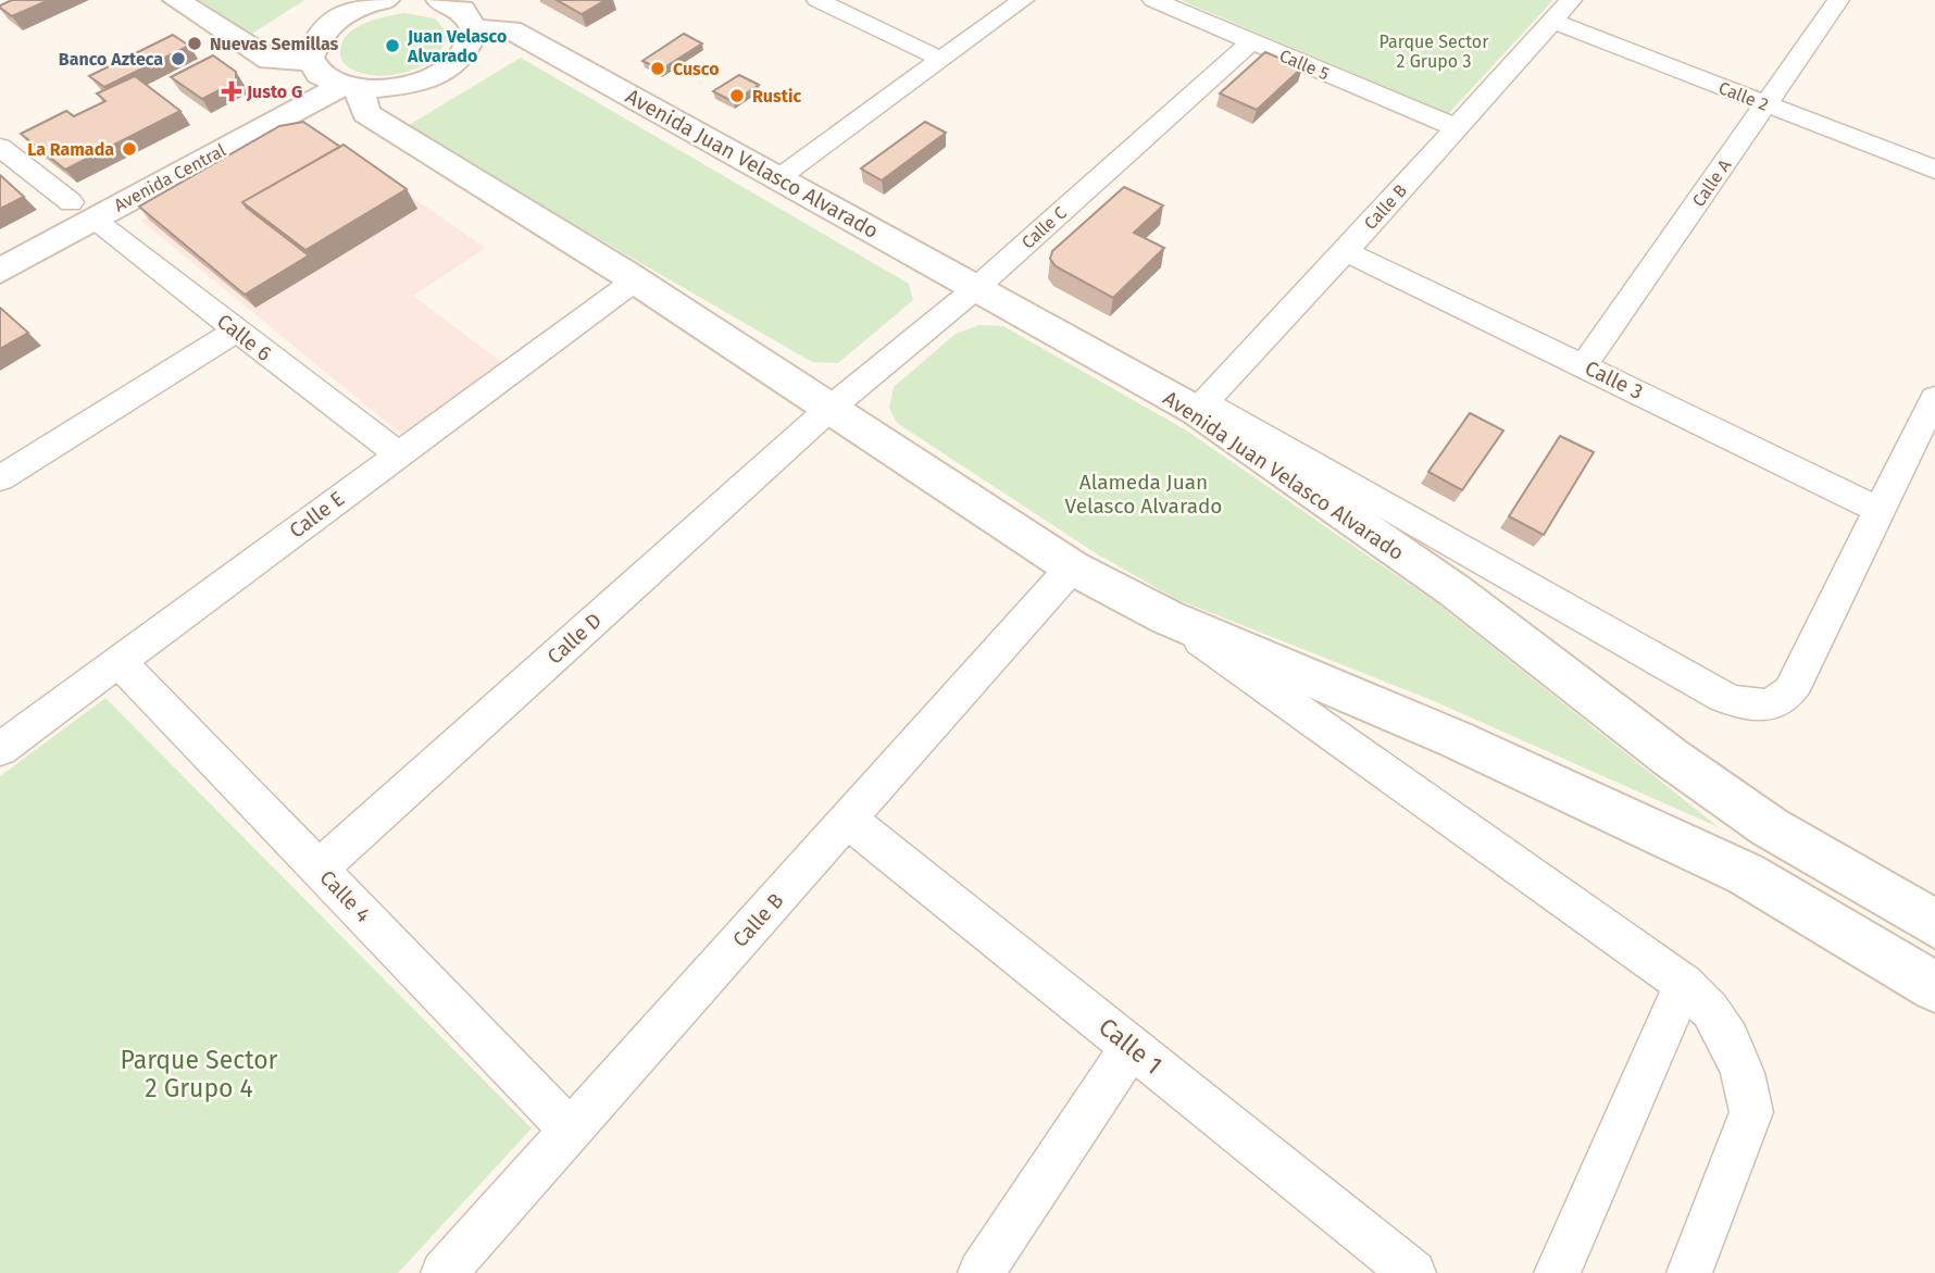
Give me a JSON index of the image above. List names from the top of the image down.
{
  "streets": {
    "main road": ["Avenida Juan Velasco Alvarado", "Avenida Central"],
    "street": [
      "Calle 5",
      "Calle 2",
      "Calle A",
      "Calle B",
      "Calle C",
      "Calle 6",
      "Calle 3",
      "Calle E",
      "Calle D",
      "Calle 4",
      "Calle 1"
    ]
  },
  "crossings": [
    ["Calle 5", "Calle B"],
    ["Calle 5", "Calle C"],
    ["Calle 2", "Calle A"],
    ["Calle 2", "Calle B"],
    ["Avenida Juan Velasco Alvarado", "Calle B"],
    ["Avenida Juan Velasco Alvarado", "Calle C"],
    ["Avenida Juan Velasco Alvarado", "Calle 3"],
    ["Avenida Central", "Calle 6"],
    ["Calle A", "Calle 3"],
    ["Calle B", "Calle 3"],
    ["Calle B", "Calle 4"],
    ["Calle B", "Calle 1"],
    ["Calle C", "Calle D"],
    ["Calle 6", "Calle E"],
    ["Calle E", "Calle 4"],
    ["Calle D", "Calle 4"]
  ],
  "parks": ["Parque Sector 2 Grupo 3", "Alameda Juan Velasco Alvarado", "Parque Sector 2 Grupo 4"],
  "places": {
    "other": [
      "Nuevas Semillas",
      "Juan Velasco Alvarado",
      "Banco Azteca",
      "Cusco",
      "Rustic",
      "La Ramada"
    ],
    "health": ["Justo G"]
  }
}
